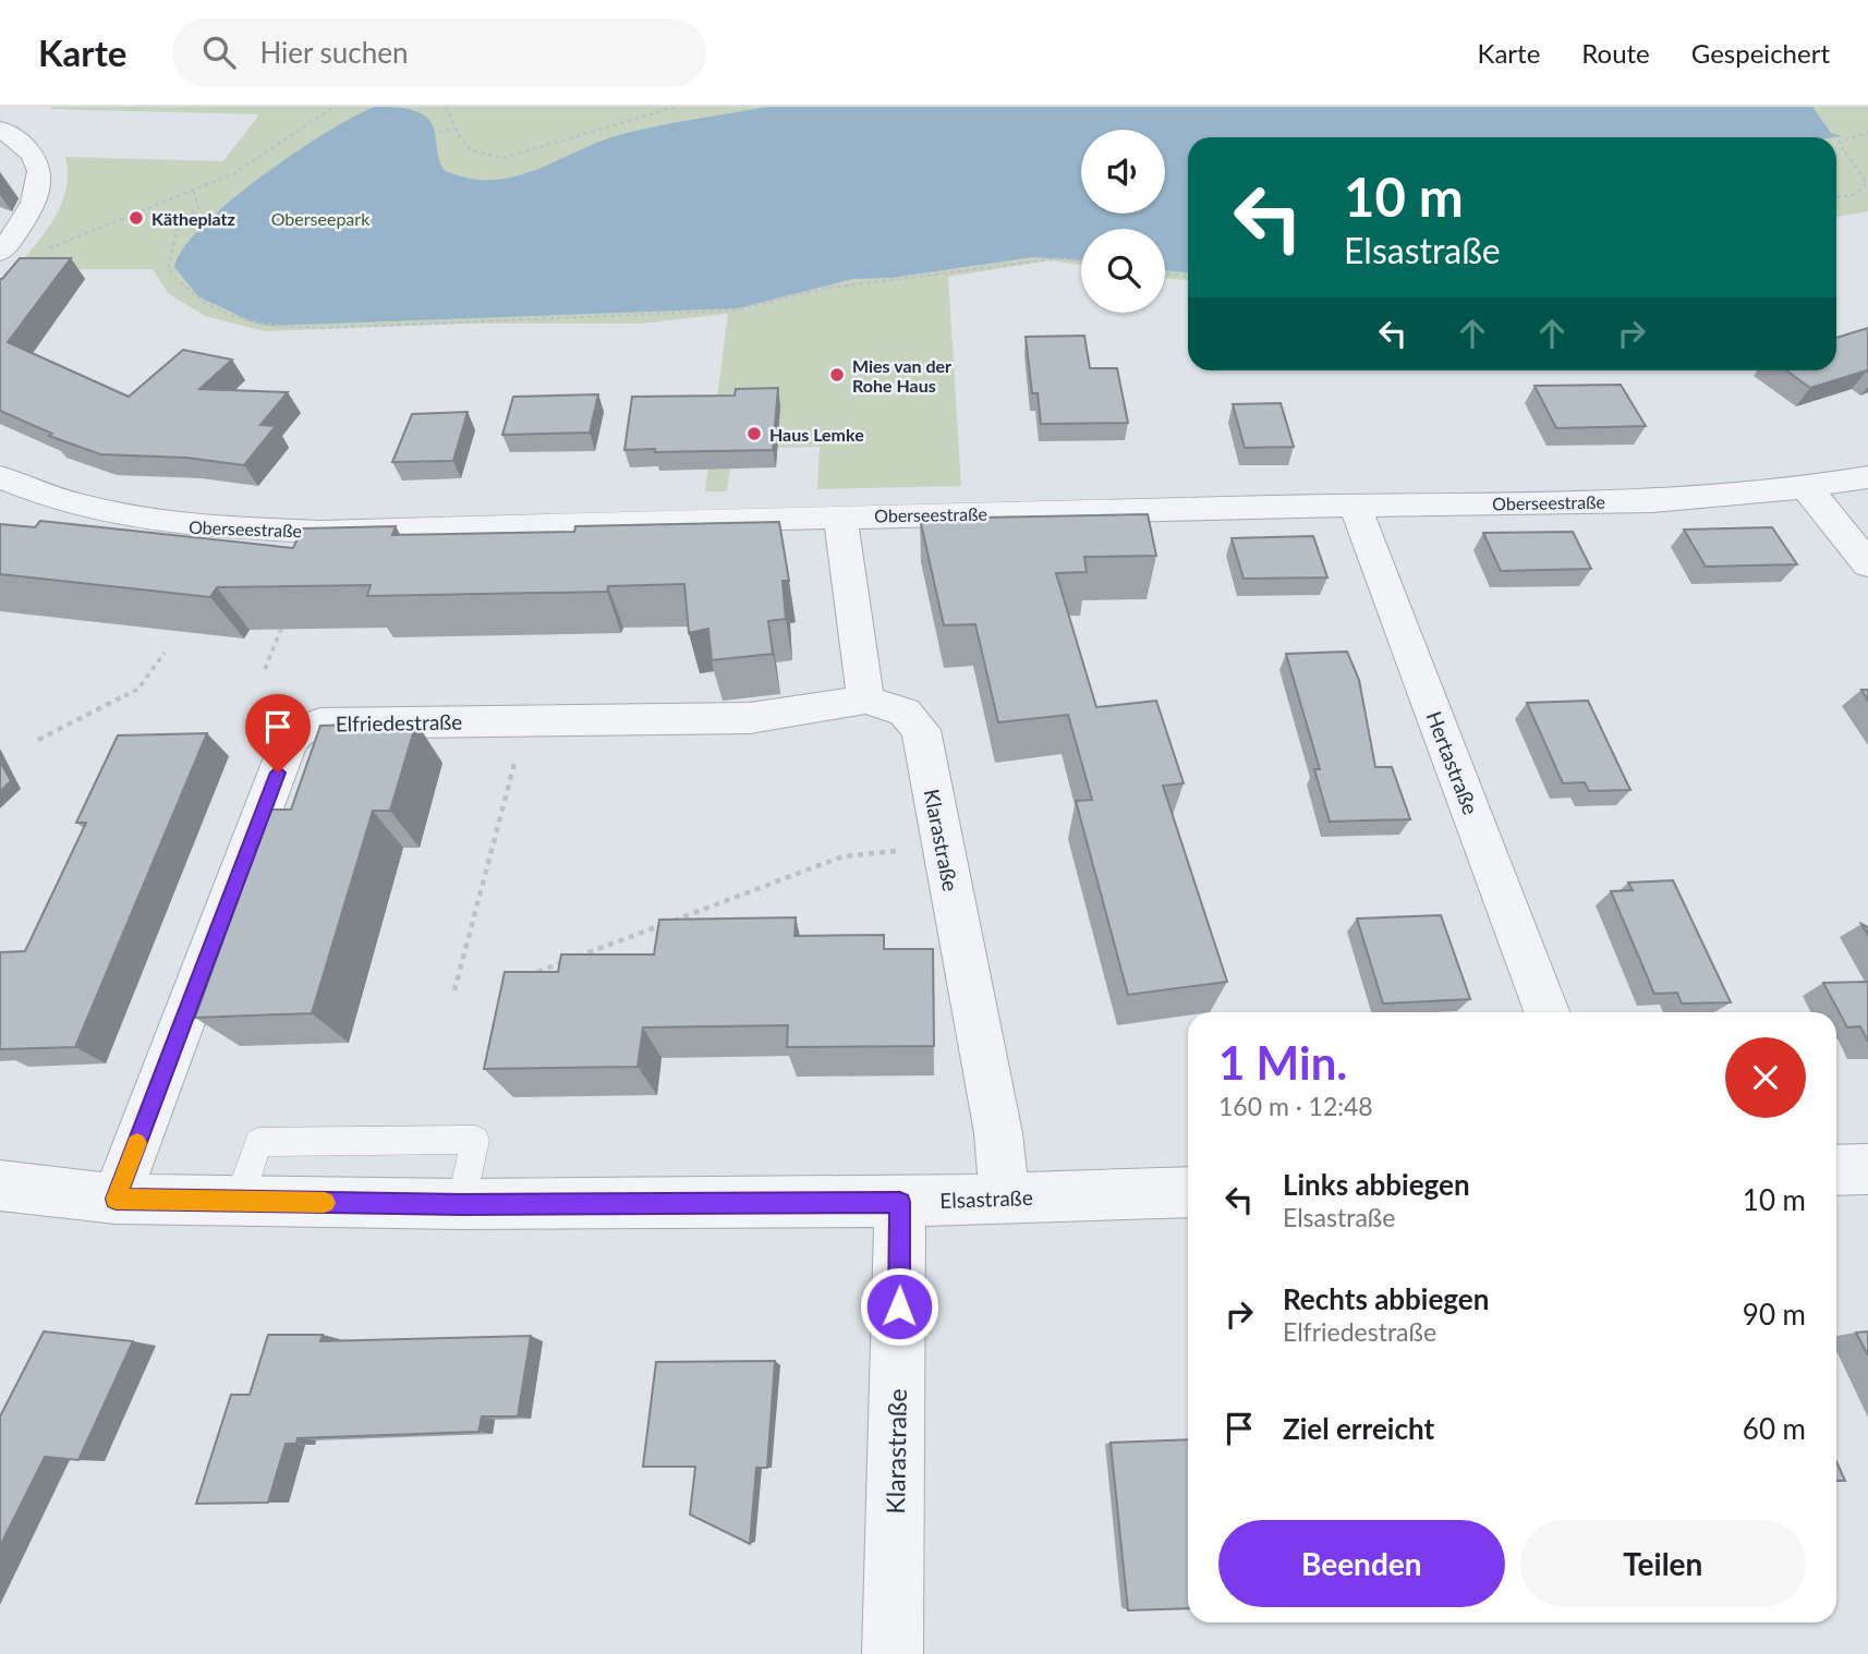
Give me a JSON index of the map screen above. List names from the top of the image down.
{
  "streets": {
    "street": [
      "Oberseestraße",
      "Elfriedestraße",
      "Hertastraße",
      "Klarastraße",
      "Elsastraße"
    ]
  },
  "crossings": [
    ["Oberseestraße", "Hertastraße"],
    ["Elfriedestraße", "Klarastraße"],
    ["Elfriedestraße", "Elsastraße"],
    ["Klarastraße", "Elsastraße"]
  ],
  "parks": ["Oberseepark"],
  "places": ["Kätheplatz", "Mies van der Rohe Haus", "Haus Lemke"],
  "page": {
    "header": "Karte",
    "search": "Hier suchen",
    "nav": ["Karte", "Route", "Gespeichert"],
    "turn": ["10 m", "Elsastraße"],
    "heading": ["1 Min.", "160 m · 12:48"],
    "list": [
      {
        "name": "Links abbiegen",
        "note": "Elsastraße",
        "value": "10 m"
      },
      {
        "name": "Rechts abbiegen",
        "note": "Elfriedestraße",
        "value": "90 m"
      },
      {
        "name": "Ziel erreicht",
        "value": "60 m"
      }
    ],
    "buttons": ["Beenden", "Teilen"]
  }
}
